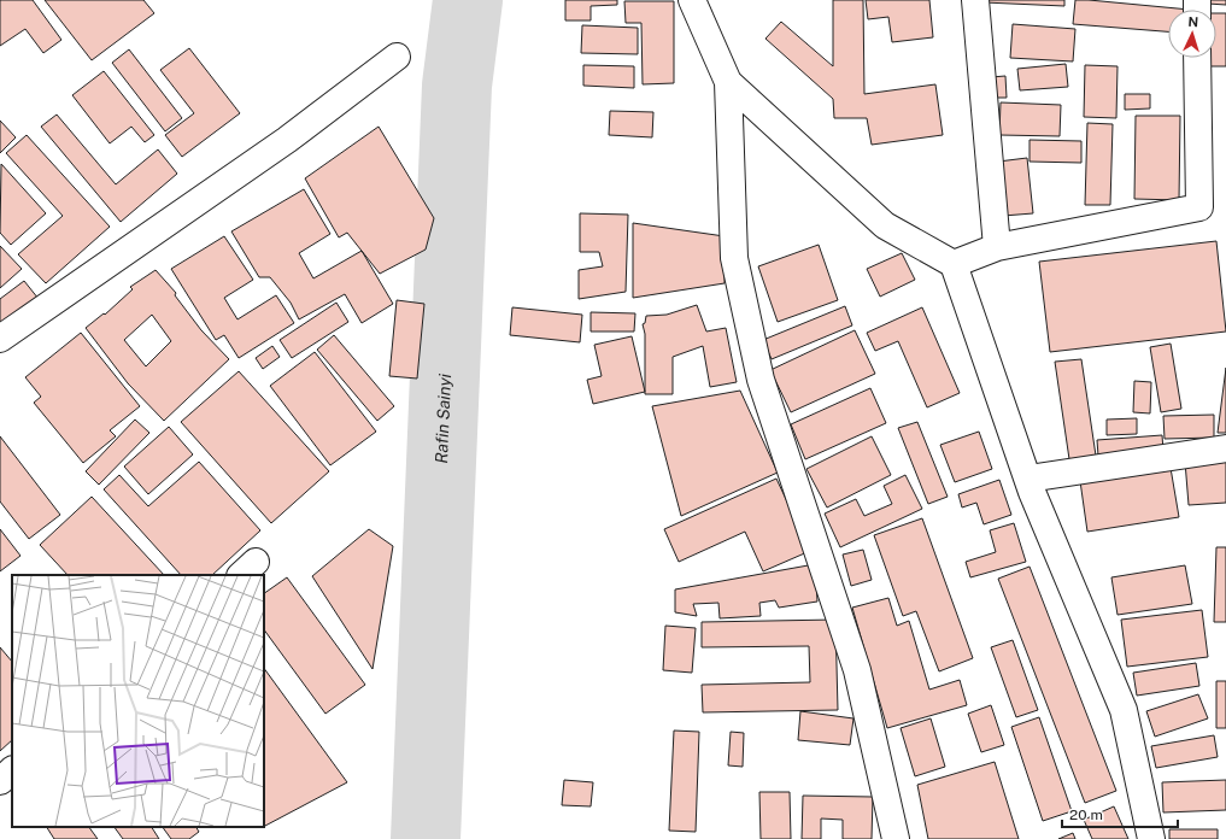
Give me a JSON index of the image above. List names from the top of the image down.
{
  "water": ["Rafin Sainyi"],
  "scale_bar": "20 m",
  "north": "top"
}
